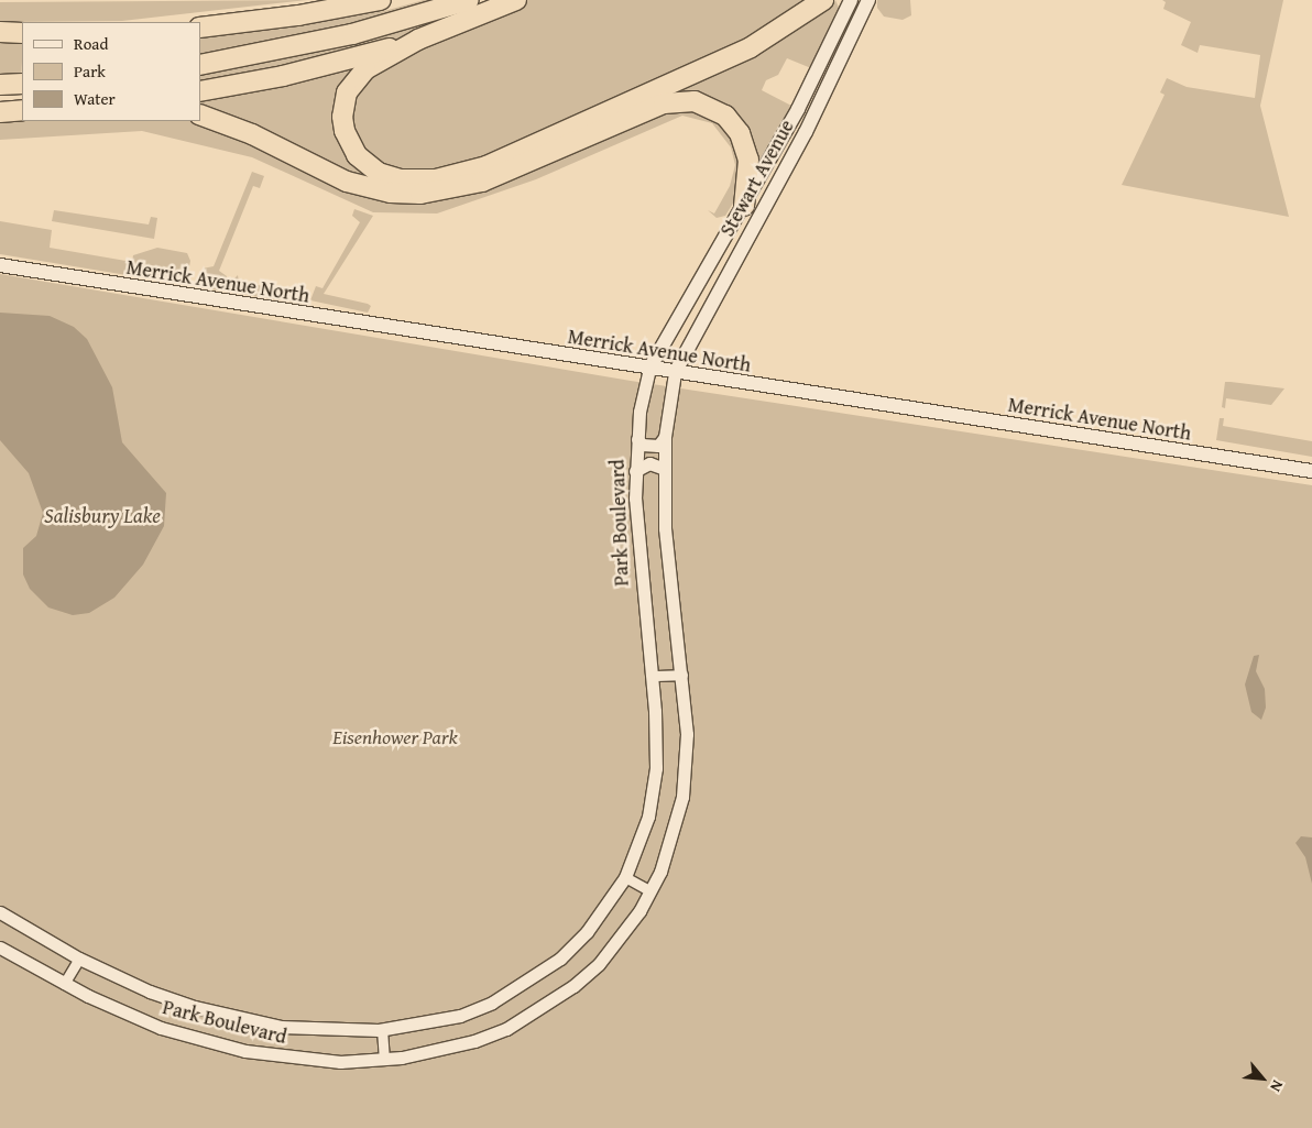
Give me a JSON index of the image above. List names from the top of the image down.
{
  "streets": {
    "main road": ["Stewart Avenue", "Merrick Avenue North"],
    "street": ["Park Boulevard"]
  },
  "crossings": [
    ["Stewart Avenue", "Merrick Avenue North"],
    ["Stewart Avenue", "Park Boulevard"],
    ["Merrick Avenue North", "Park Boulevard"]
  ],
  "water": ["Salisbury Lake"],
  "parks": ["Eisenhower Park"],
  "legend": ["Road", "Park", "Water"],
  "north": "bottom right"
}
